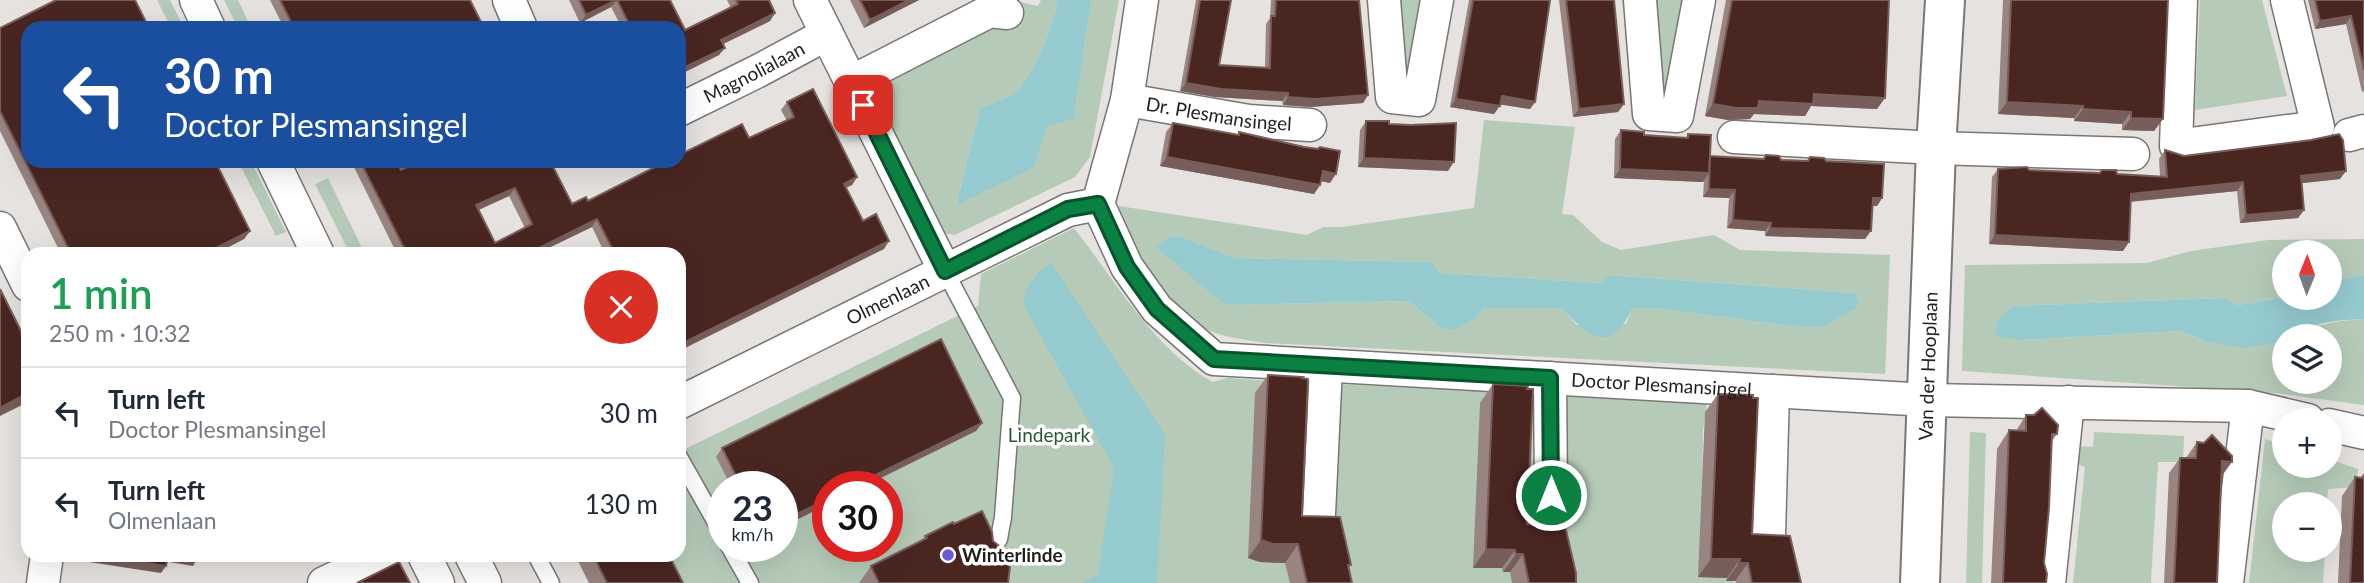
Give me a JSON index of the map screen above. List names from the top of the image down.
{
  "streets": {
    "street": [
      "Magnolialaan",
      "Dr. Plesmansingel",
      "Olmenlaan",
      "Van der Hooplaan",
      "Doctor Plesmansingel"
    ]
  },
  "crossings": [
    ["Olmenlaan", "Doctor Plesmansingel"],
    ["Van der Hooplaan", "Doctor Plesmansingel"]
  ],
  "parks": ["Lindepark"],
  "places": ["Winterlinde"],
  "north": "top",
  "page": {
    "turn": ["30 m", "Doctor Plesmansingel"],
    "map_buttons": ["+", "−"],
    "heading": ["1 min", "250 m · 10:32"],
    "list": [
      {
        "name": "Turn left",
        "note": "Doctor Plesmansingel",
        "value": "30 m"
      },
      {
        "name": "Turn left",
        "note": "Olmenlaan",
        "value": "130 m"
      }
    ],
    "speed": "23 km/h",
    "limit": "30"
  }
}
